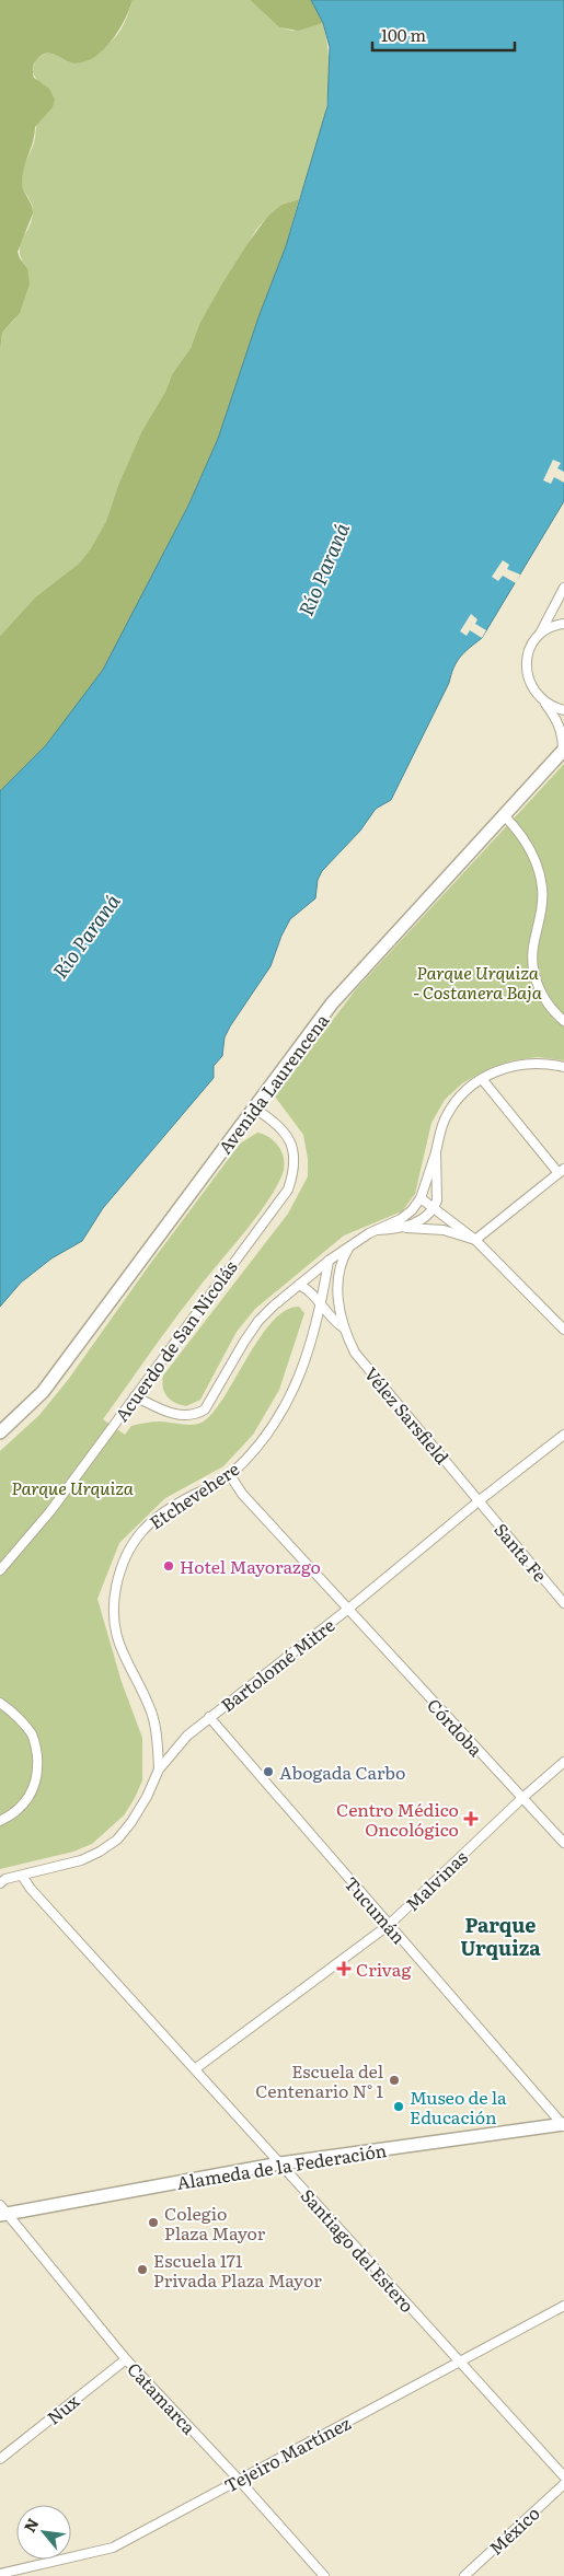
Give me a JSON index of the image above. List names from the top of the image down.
{
  "streets": {
    "street": [
      "Avenida Laurencena",
      "Acuerdo de San Nicolás",
      "Vélez Sarsfield",
      "Etchevehere",
      "Santa Fe",
      "Bartolomé Mitre",
      "Córdoba",
      "Malvinas",
      "Tucumán",
      "Alameda de la Federación",
      "Santiago del Estero",
      "Catamarca",
      "Nux",
      "Tejeiro Martínez",
      "México"
    ]
  },
  "crossings": [
    ["Avenida Laurencena", "Acuerdo de San Nicolás"],
    ["Vélez Sarsfield", "Etchevehere"],
    ["Vélez Sarsfield", "Santa Fe"],
    ["Vélez Sarsfield", "Bartolomé Mitre"],
    ["Etchevehere", "Bartolomé Mitre"],
    ["Etchevehere", "Córdoba"],
    ["Santa Fe", "Bartolomé Mitre"],
    ["Bartolomé Mitre", "Córdoba"],
    ["Bartolomé Mitre", "Tucumán"],
    ["Bartolomé Mitre", "Santiago del Estero"],
    ["Córdoba", "Malvinas"],
    ["Malvinas", "Tucumán"],
    ["Malvinas", "Santiago del Estero"],
    ["Tucumán", "Alameda de la Federación"],
    ["Alameda de la Federación", "Santiago del Estero"],
    ["Alameda de la Federación", "Catamarca"],
    ["Santiago del Estero", "Tejeiro Martínez"],
    ["Catamarca", "Nux"],
    ["Catamarca", "Tejeiro Martínez"]
  ],
  "districts": ["Parque Urquiza"],
  "water": ["Río Paraná"],
  "parks": ["Parque Urquiza - Costanera Baja", "Parque Urquiza"],
  "places": {
    "other": [
      "Hotel Mayorazgo",
      "Abogada Carbo",
      "Escuela del Centenario N° 1",
      "Museo de la Educación",
      "Colegio Plaza Mayor",
      "Escuela 171 Privada Plaza Mayor"
    ],
    "health": ["Centro Médico Oncológico", "Crivag"]
  },
  "scale_bar": "100 m",
  "north": "top left"
}
